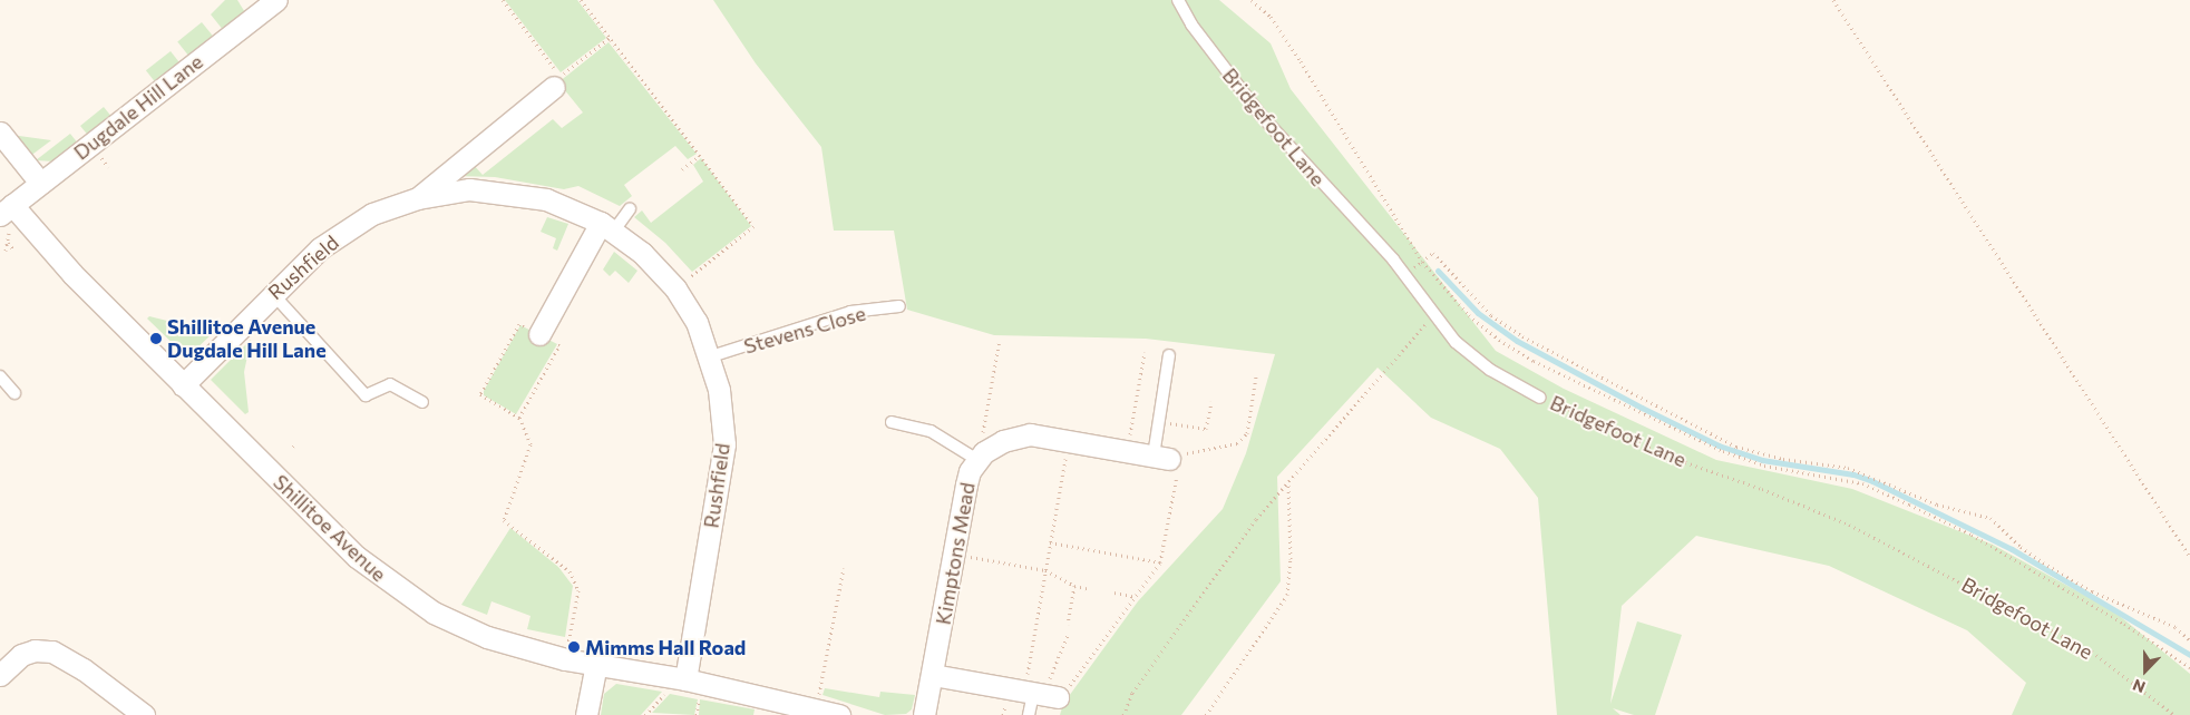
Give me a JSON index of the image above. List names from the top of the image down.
{
  "streets": {
    "street": [
      "Dugdale Hill Lane",
      "Rushfield",
      "Shillitoe Avenue",
      "Kimptons Mead"
    ],
    "lane": ["Bridgefoot Lane", "Stevens Close"]
  },
  "crossings": [
    ["Dugdale Hill Lane", "Shillitoe Avenue"],
    ["Rushfield", "Stevens Close"],
    ["Rushfield", "Shillitoe Avenue"]
  ],
  "places": ["Shillitoe Avenue Dugdale Hill Lane", "Mimms Hall Road"],
  "north": "bottom"
}
